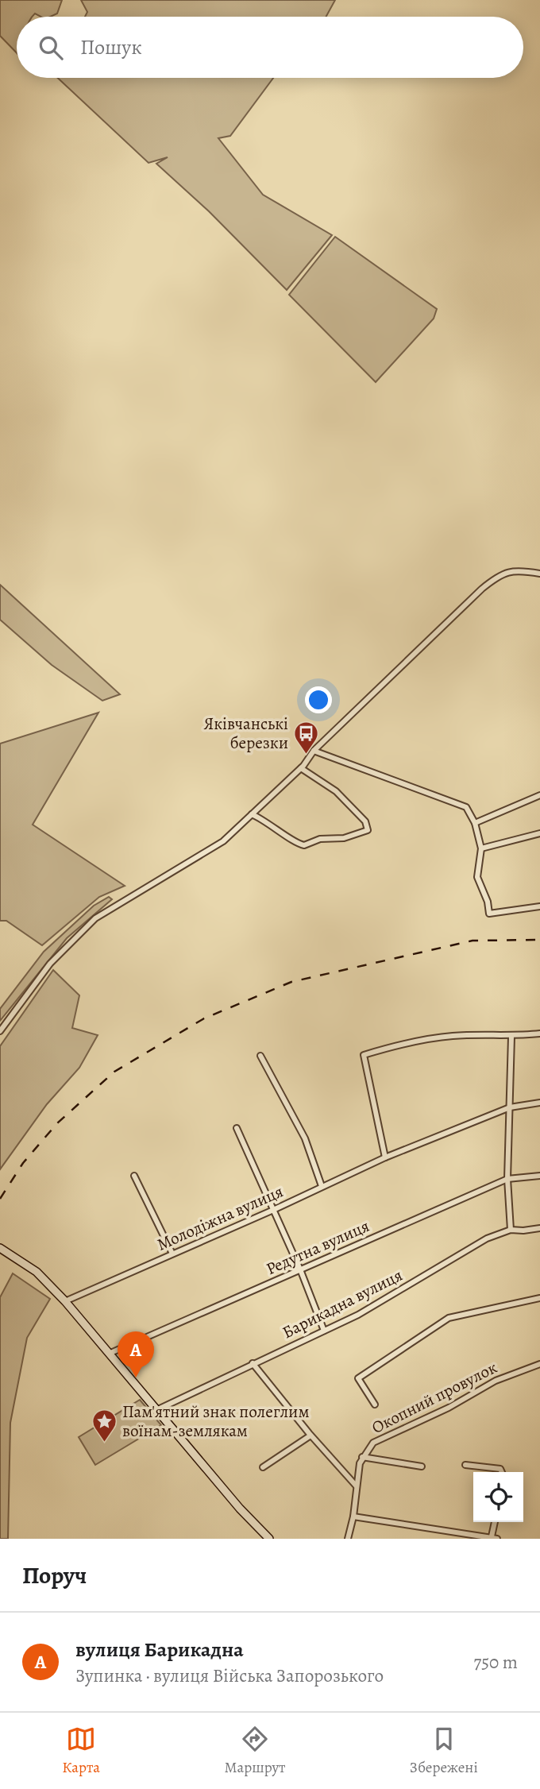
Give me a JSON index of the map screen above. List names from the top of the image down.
{
  "streets": {
    "street": [
      "Молодіжна вулиця",
      "Редутна вулиця",
      "Барикадна вулиця",
      "Окопний провулок"
    ]
  },
  "places": {
    "bus stop": ["Яківчанські березки"],
    "place": ["Пам'ятний знак полеглим воїнам-землякам"]
  },
  "page": {
    "search": "Пошук",
    "pins": "A",
    "heading": "Поруч",
    "list": [
      {
        "mark": "A",
        "name": "вулиця Барикадна",
        "note": "Зупинка · вулиця Війська Запорозького",
        "value": "750 m"
      }
    ],
    "nav": ["Карта", "Маршрут", "Збережені"]
  }
}
